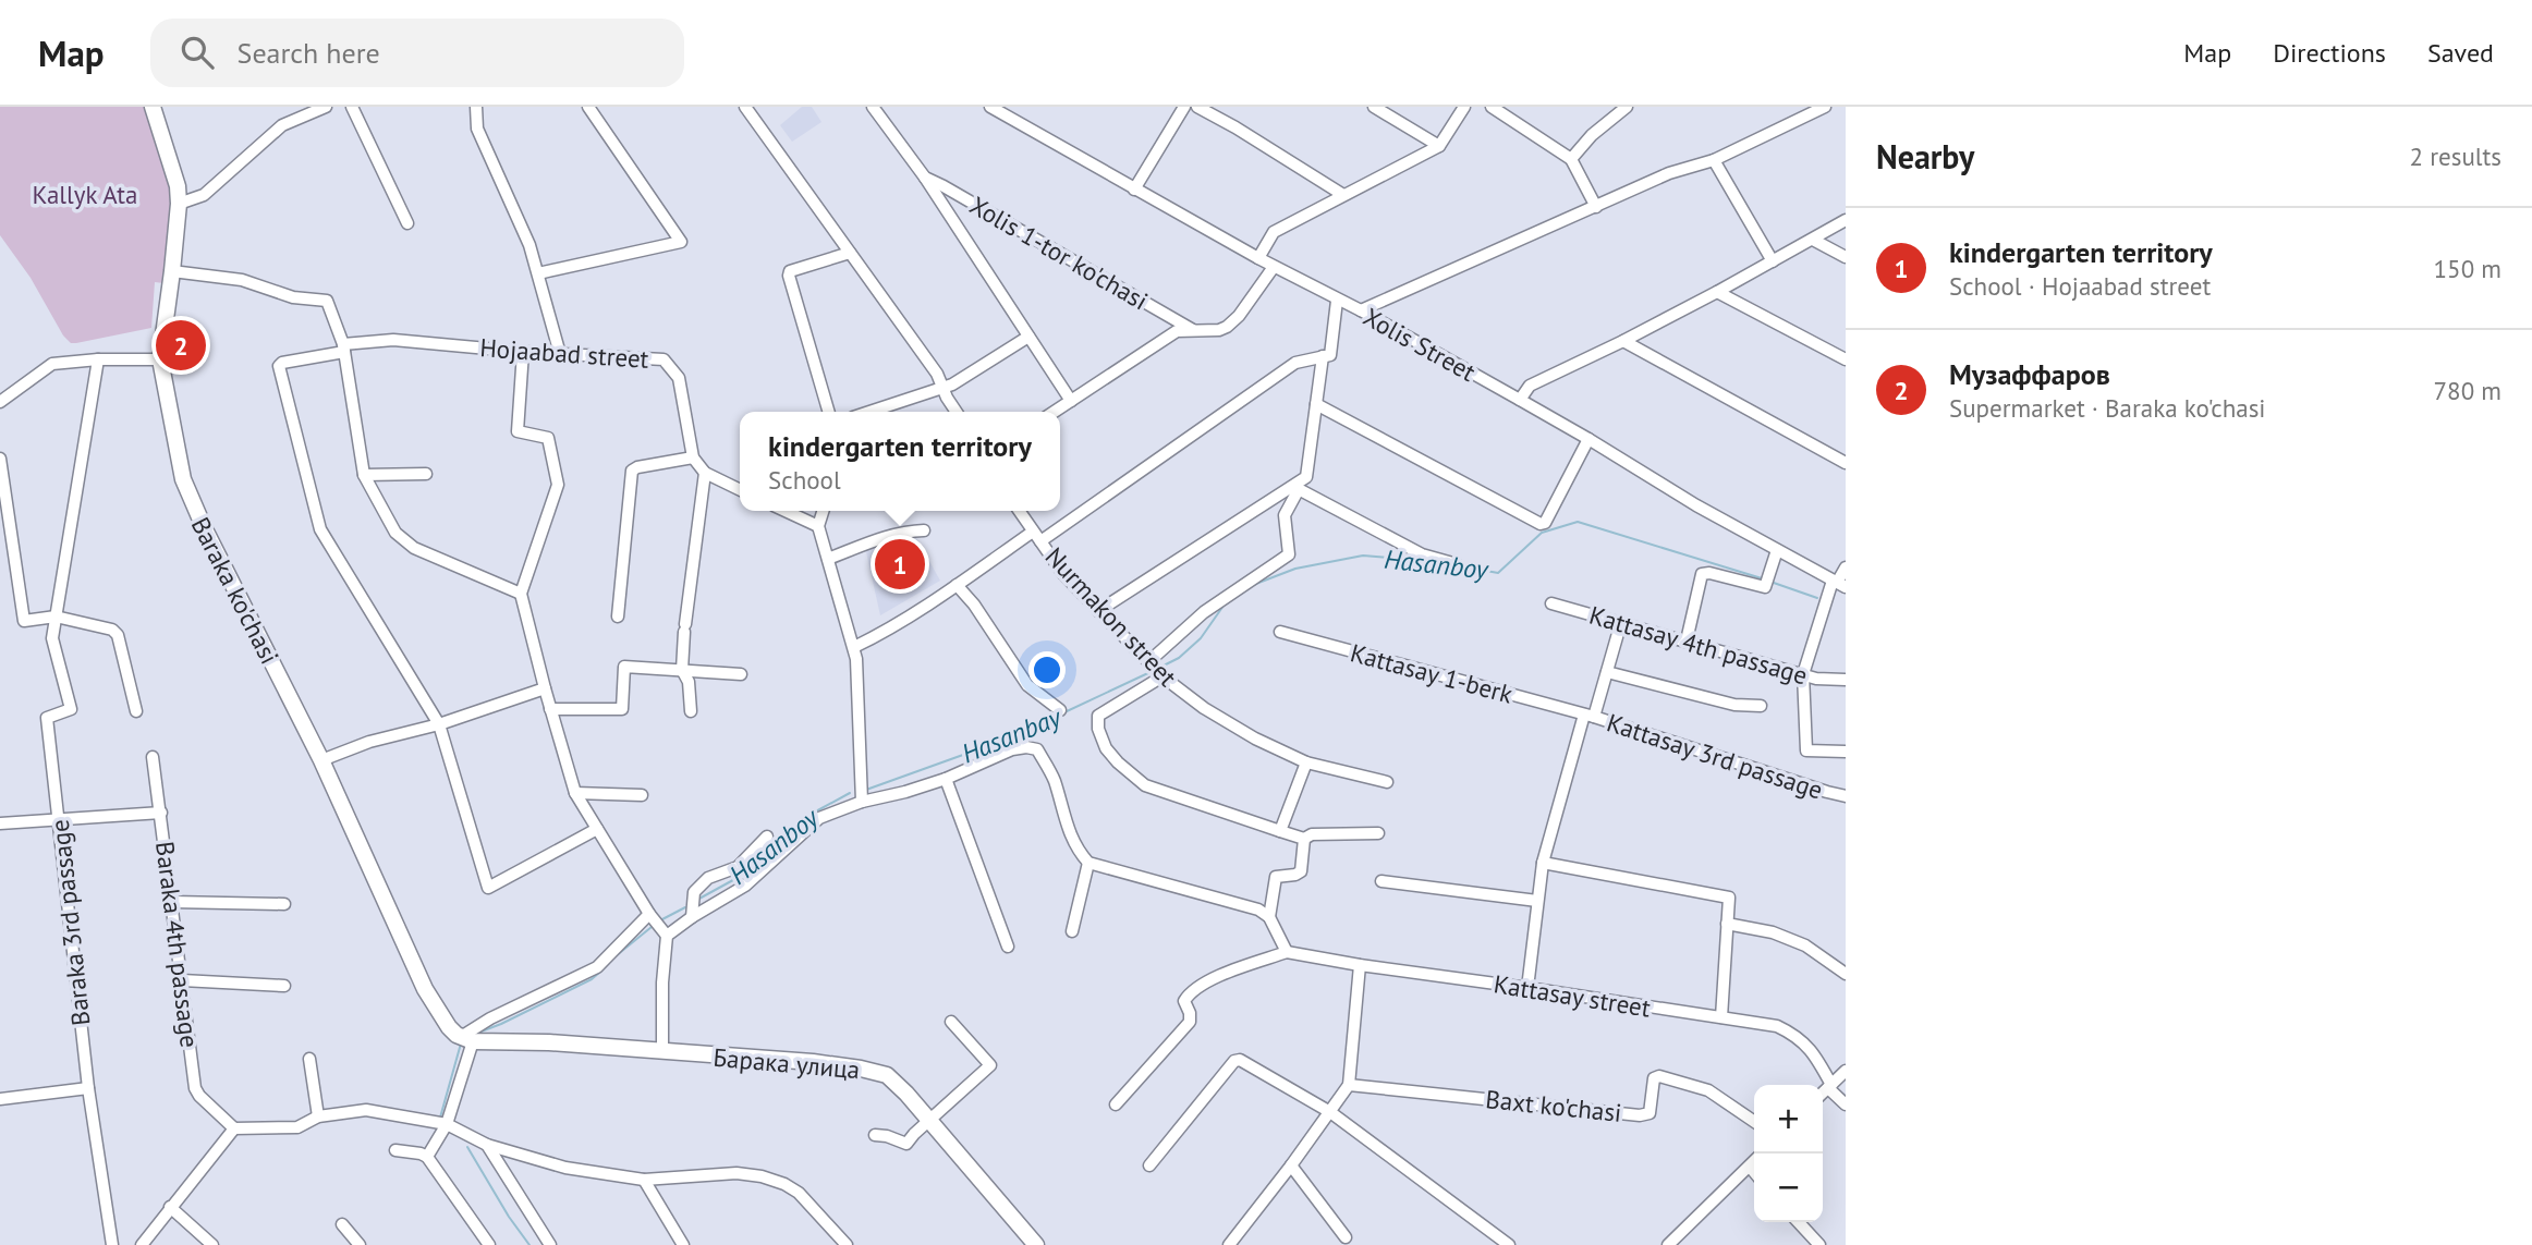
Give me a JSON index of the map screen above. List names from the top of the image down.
{
  "streets": {
    "main road": ["Baraka ko'chasi", "Барака улица"],
    "street": [
      "Xolis 1-tor ko'chasi",
      "Xolis Street",
      "Hojaabad street",
      "Nurmakon street",
      "Kattasay 4th passage",
      "Kattasay 1-berk",
      "Kattasay 3rd passage",
      "Baraka 3rd passage",
      "Baraka 4th passage",
      "Kattasay street",
      "Baxt ko'chasi"
    ]
  },
  "crossings": [
    ["Baraka ko'chasi", "Барака улица"],
    ["Kattasay 1-berk", "Kattasay 3rd passage"],
    ["Baraka 3rd passage", "Baraka 4th passage"]
  ],
  "water": ["Hasanboy", "Hasanbay"],
  "parks": ["Kallyk Ata"],
  "page": {
    "header": "Map",
    "search": "Search here",
    "nav": ["Map", "Directions", "Saved"],
    "heading": ["Nearby", "2 results"],
    "list": [
      {
        "mark": "1",
        "name": "kindergarten territory",
        "note": "School · Hojaabad street",
        "value": "150 m"
      },
      {
        "mark": "2",
        "name": "Музаффаров",
        "note": "Supermarket · Baraka ko'chasi",
        "value": "780 m"
      }
    ],
    "pins": ["2", "1"],
    "popup": ["kindergarten territory", "School"],
    "map_buttons": ["+", "−"]
  }
}
